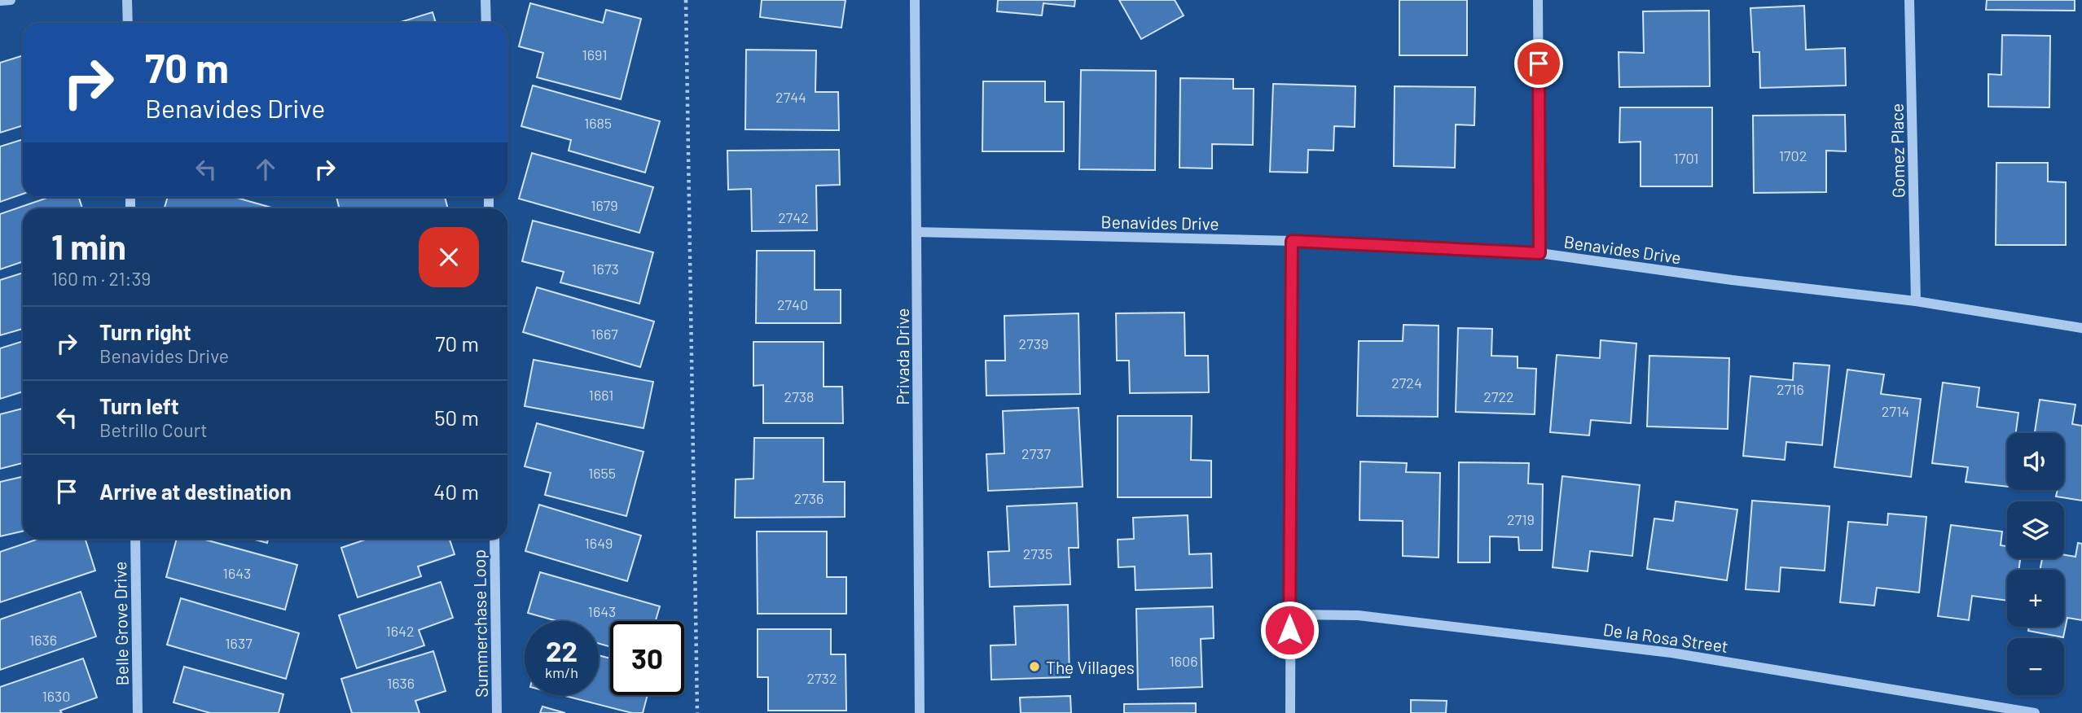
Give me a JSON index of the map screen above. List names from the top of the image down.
{
  "streets": {
    "street": [
      "Gomez Place",
      "Benavides Drive",
      "Privada Drive",
      "Belle Grove Drive",
      "Summerchase Loop",
      "De la Rosa Street"
    ]
  },
  "crossings": [
    ["Gomez Place", "Benavides Drive"],
    ["Benavides Drive", "Privada Drive"]
  ],
  "places": ["The Villages"],
  "house_numbers": [
    "1691",
    "2744",
    "1685",
    "1702",
    "1701",
    "1679",
    "2742",
    "1673",
    "2740",
    "1667",
    "2739",
    "2724",
    "2716",
    "1661",
    "2738",
    "2722",
    "2714",
    "2737",
    "1655",
    "2736",
    "2719",
    "1649",
    "2735",
    "1643",
    "1643",
    "1642",
    "1636",
    "1637",
    "1606",
    "2732",
    "1636",
    "1630"
  ],
  "page": {
    "turn": ["70 m", "Benavides Drive"],
    "heading": ["1 min", "160 m · 21:39"],
    "list": [
      {
        "name": "Turn right",
        "note": "Benavides Drive",
        "value": "70 m"
      },
      {
        "name": "Turn left",
        "note": "Betrillo Court",
        "value": "50 m"
      },
      {
        "name": "Arrive at destination",
        "value": "40 m"
      }
    ],
    "map_buttons": ["+", "−"],
    "speed": "22 km/h",
    "limit": "30"
  }
}
